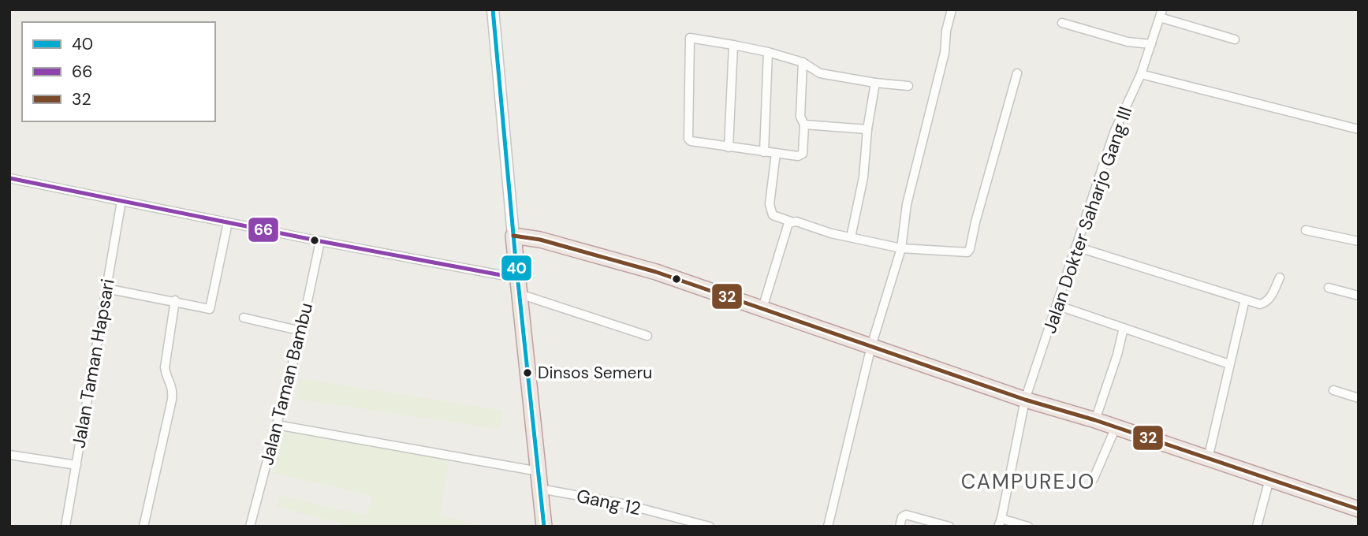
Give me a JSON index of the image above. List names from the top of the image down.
{
  "streets": {
    "street": [
      "Jalan Dokter Saharjo Gang III",
      "Jalan Taman Hapsari",
      "Jalan Taman Bambu",
      "Gang 12"
    ]
  },
  "districts": ["CAMPUREJO"],
  "places": ["Dinsos Semeru"],
  "lines": ["transit line 40", "transit line 66", "transit line 32"],
  "legend": ["40", "66", "32"]
}
